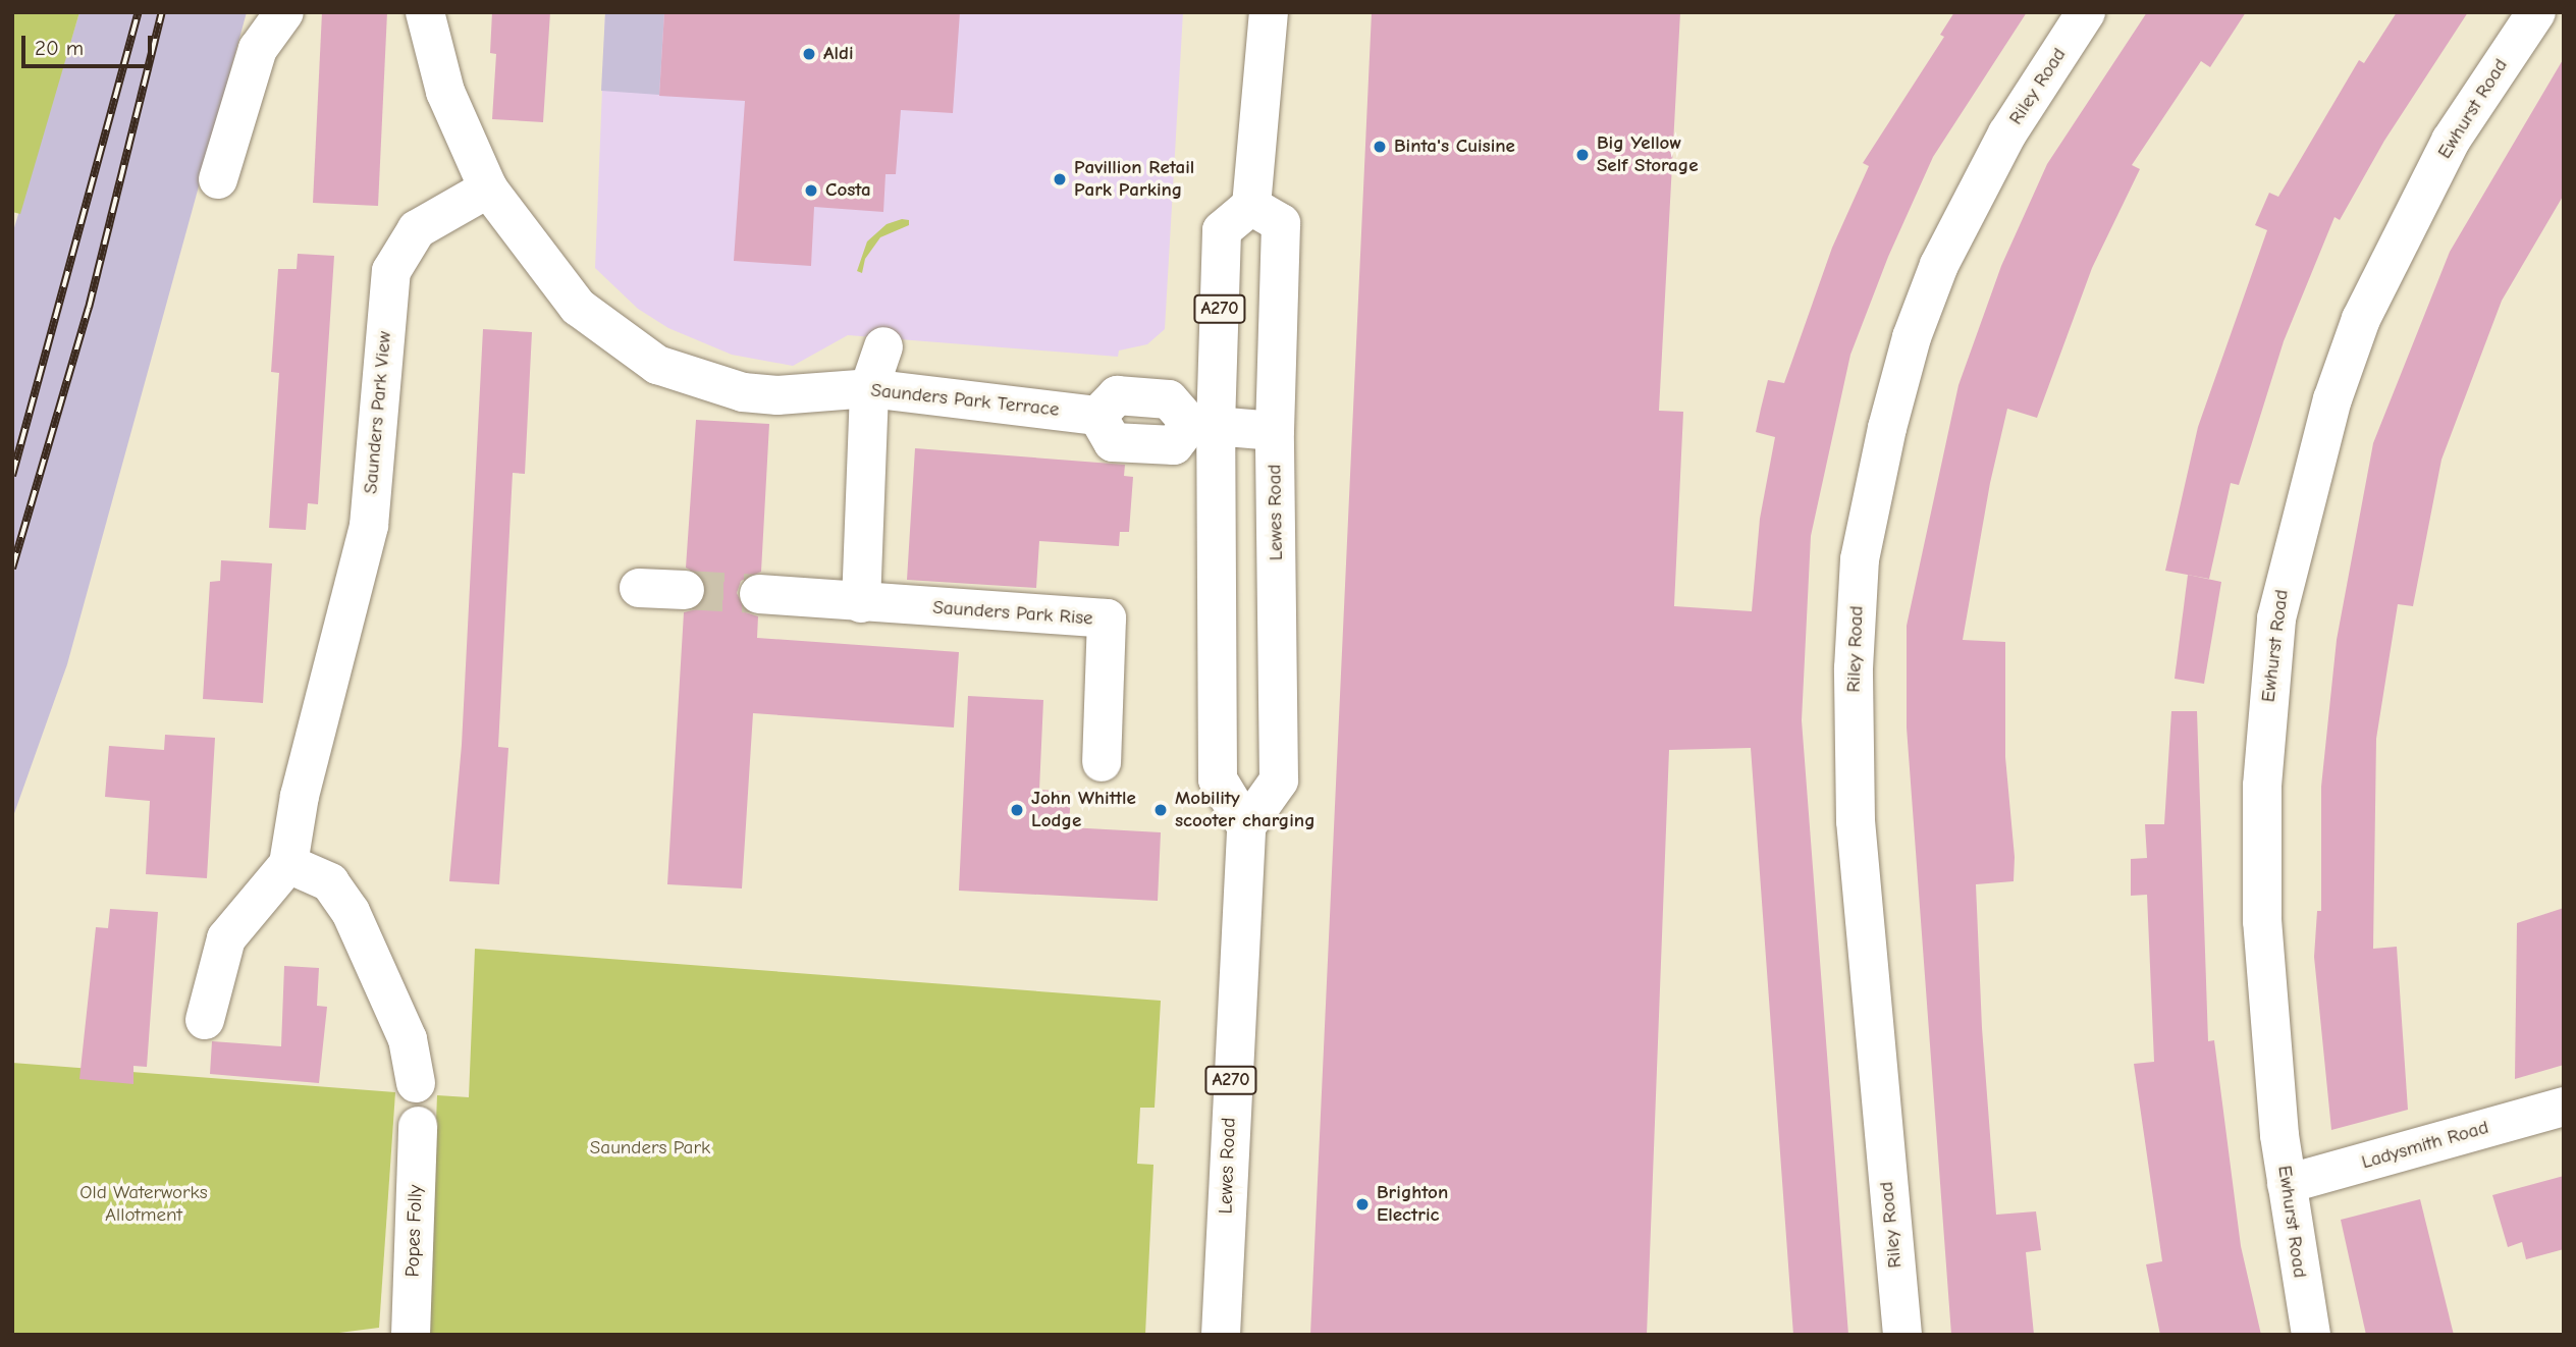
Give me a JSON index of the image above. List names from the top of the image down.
{
  "streets": {
    "street": [
      "Riley Road",
      "Ewhurst Road",
      "A270",
      "Saunders Park Terrace",
      "Saunders Park View",
      "Lewes Road",
      "Saunders Park Rise",
      "Ladysmith Road",
      "Popes Folly"
    ]
  },
  "crossings": [
    ["Ewhurst Road", "Ladysmith Road"],
    ["A270", "Saunders Park Terrace"],
    ["A270", "Lewes Road"],
    ["Saunders Park Terrace", "Saunders Park View"]
  ],
  "parks": ["Saunders Park", "Old Waterworks Allotment"],
  "places": [
    "Aldi",
    "Binta's Cuisine",
    "Big Yellow Self Storage",
    "Pavillion Retail Park Parking",
    "Costa",
    "John Whittle Lodge",
    "Mobility scooter charging",
    "Brighton Electric"
  ],
  "scale_bar": "20 m"
}
